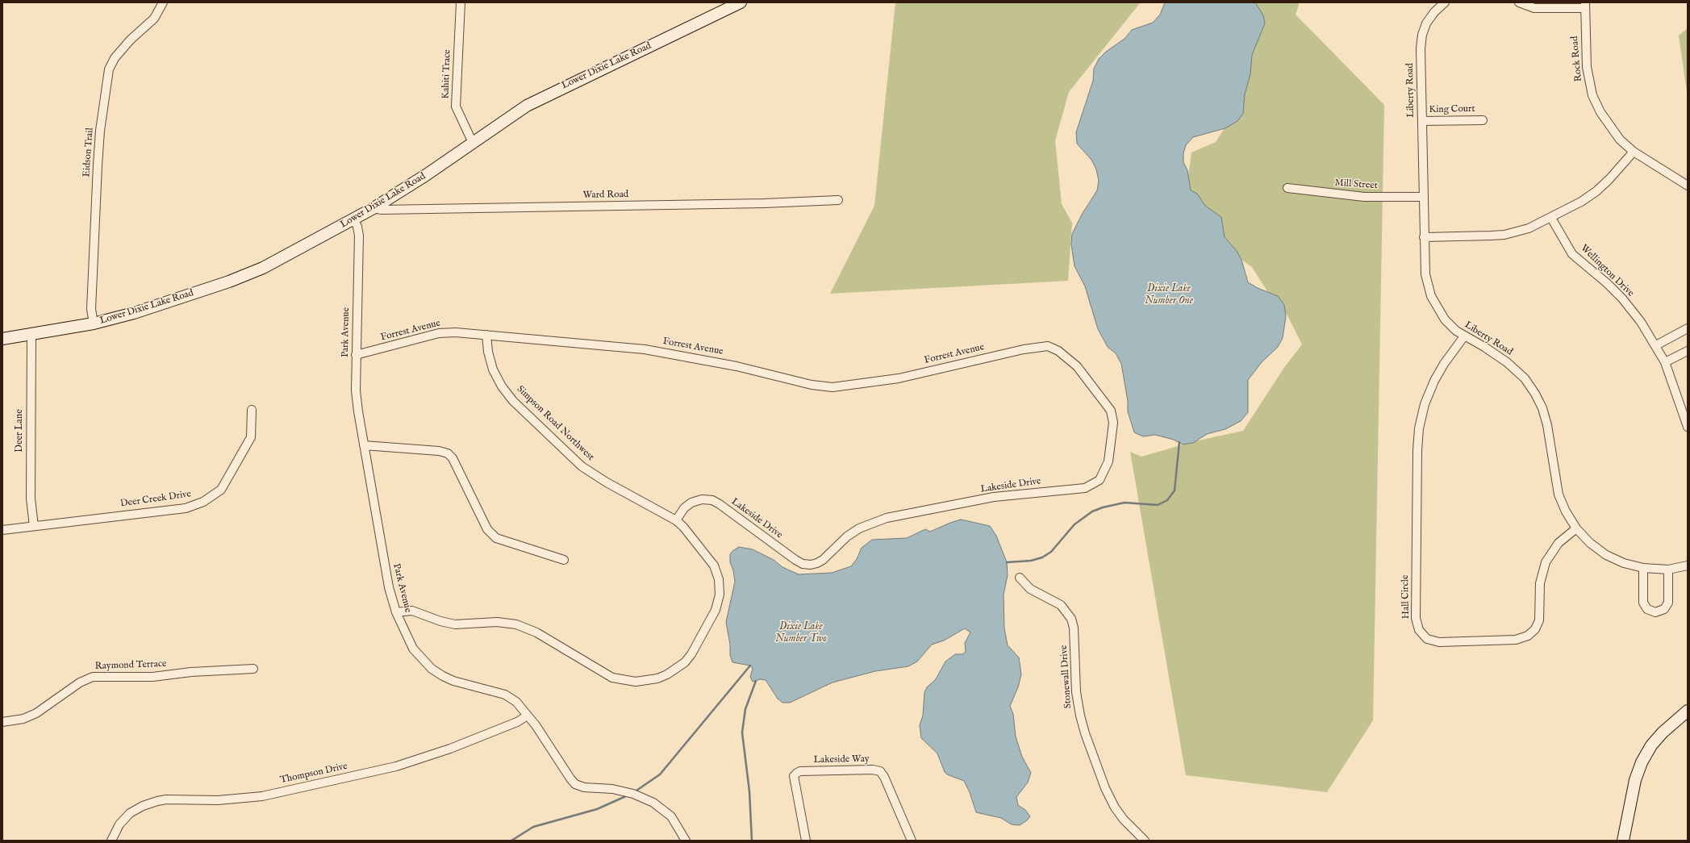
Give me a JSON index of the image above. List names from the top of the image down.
{
  "streets": {
    "street": [
      "Rock Road",
      "Lower Dixie Lake Road",
      "Kahiti Trace",
      "Liberty Road",
      "King Court",
      "Eidson Trail",
      "Mill Street",
      "Ward Road",
      "Wellington Drive",
      "Forrest Avenue",
      "Park Avenue",
      "Simpson Road Northwest",
      "Deer Lane",
      "Lakeside Drive",
      "Deer Creek Drive",
      "Hall Circle",
      "Raymond Terrace",
      "Stonewall Drive",
      "Lakeside Way",
      "Thompson Drive"
    ]
  },
  "crossings": [
    ["Lower Dixie Lake Road", "Kahiti Trace"],
    ["Lower Dixie Lake Road", "Eidson Trail"],
    ["Lower Dixie Lake Road", "Ward Road"],
    ["Lower Dixie Lake Road", "Park Avenue"],
    ["Lower Dixie Lake Road", "Deer Lane"],
    ["Liberty Road", "King Court"],
    ["Liberty Road", "Mill Street"],
    ["Liberty Road", "Hall Circle"],
    ["Forrest Avenue", "Park Avenue"],
    ["Forrest Avenue", "Simpson Road Northwest"],
    ["Forrest Avenue", "Lakeside Drive"],
    ["Park Avenue", "Thompson Drive"],
    ["Simpson Road Northwest", "Lakeside Drive"],
    ["Deer Lane", "Deer Creek Drive"]
  ],
  "water": ["Dixie Lake Number One", "Dixie Lake Number Two"]
}
